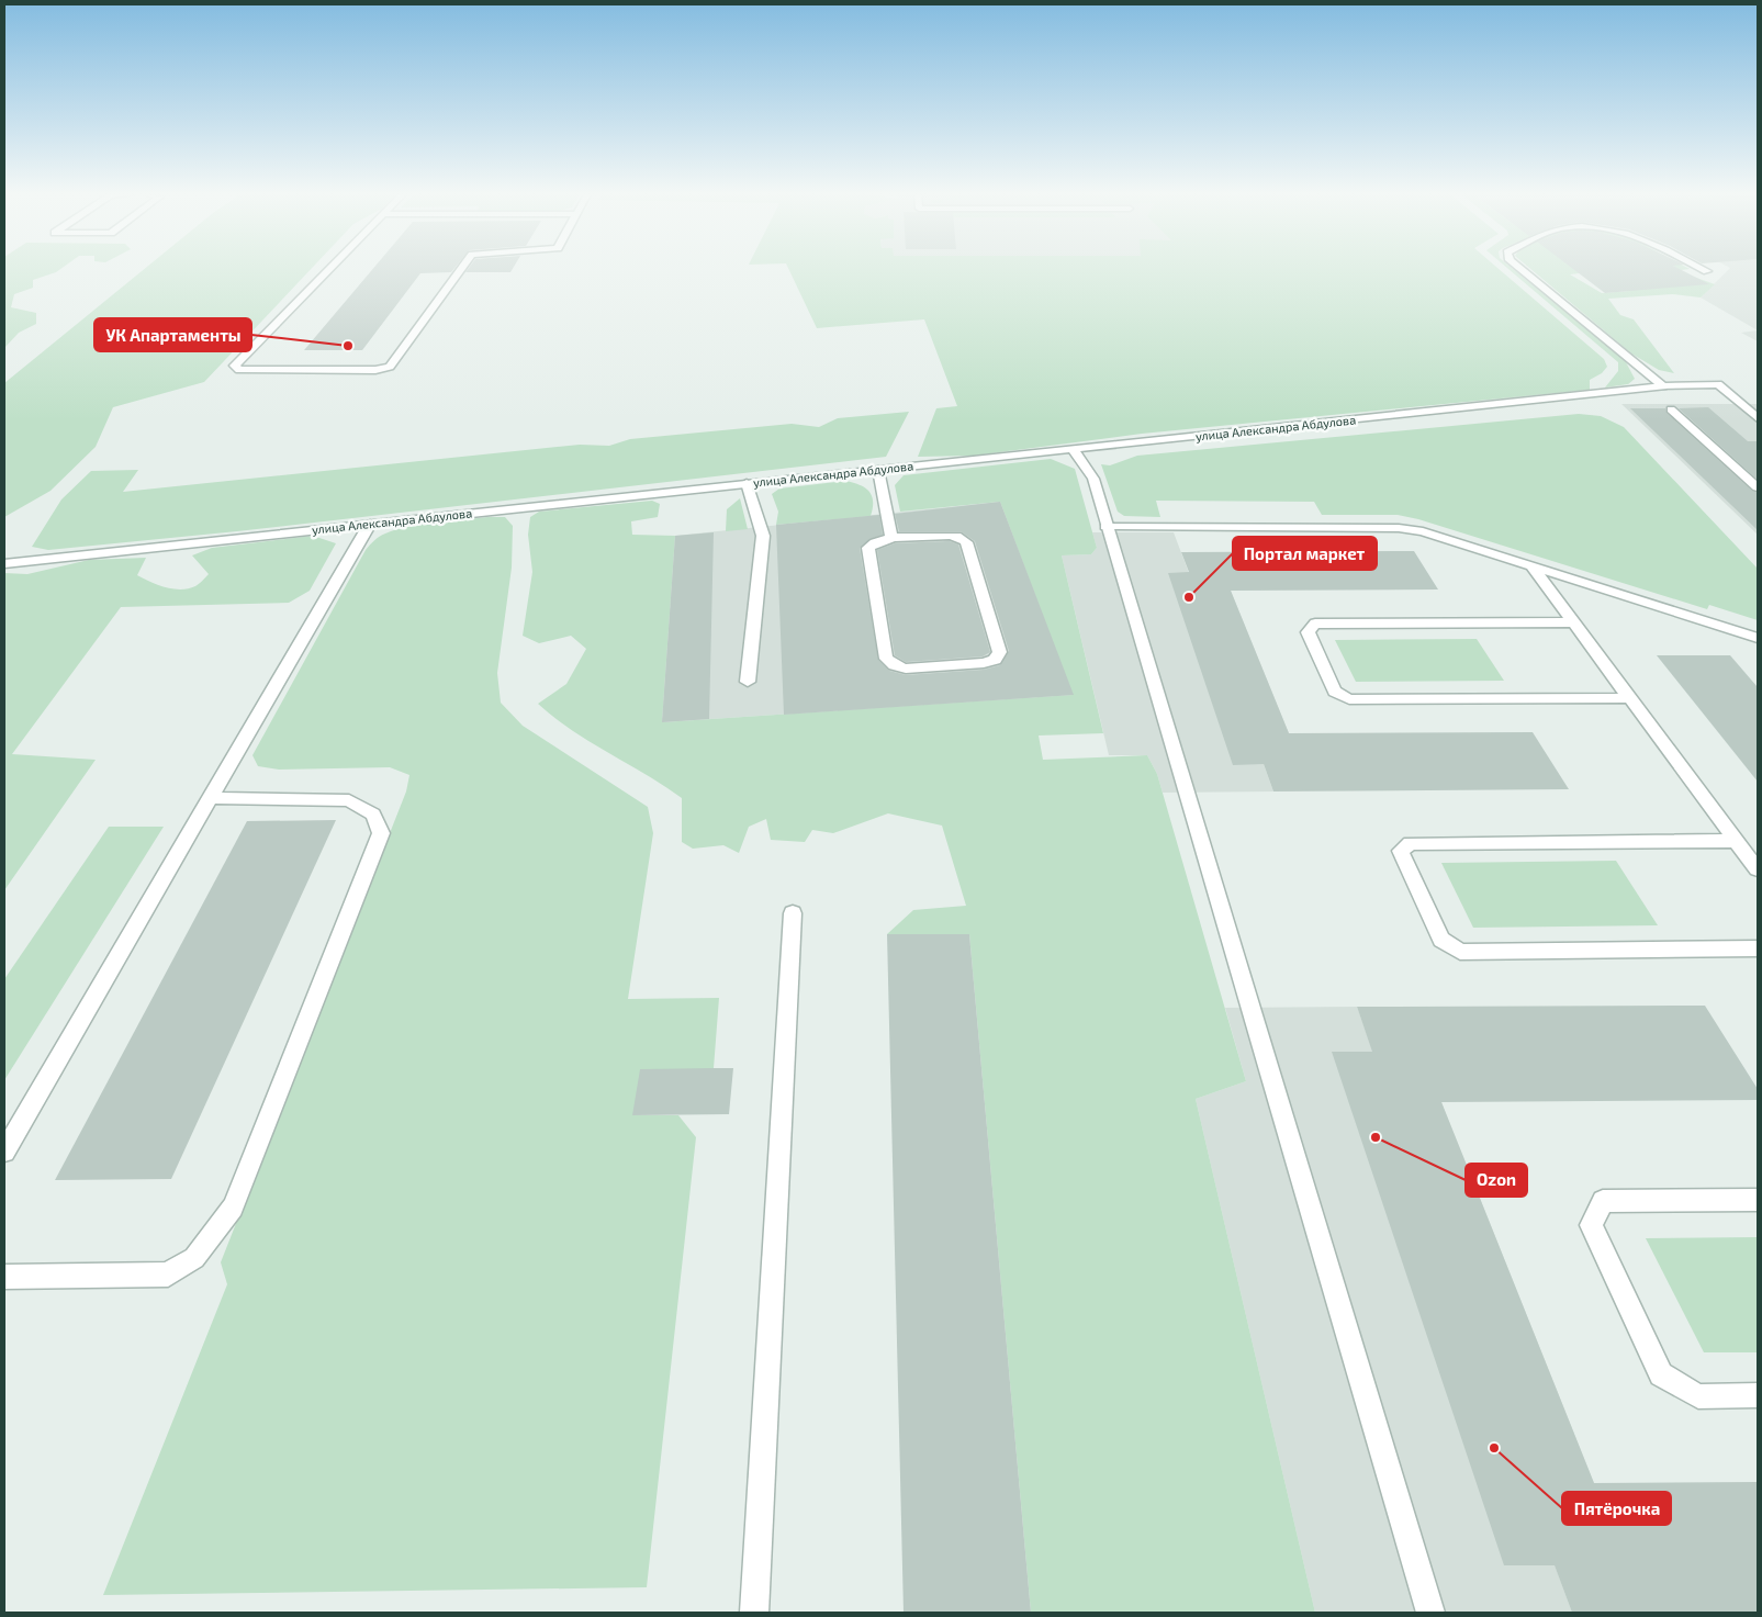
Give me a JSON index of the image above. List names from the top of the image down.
{
  "streets": {
    "street": ["улица Александра Абдулова"]
  },
  "places": [
    "УК Апартаменты",
    "Портал маркет",
    "Ozon",
    "Пятёрочка"
  ]
}
